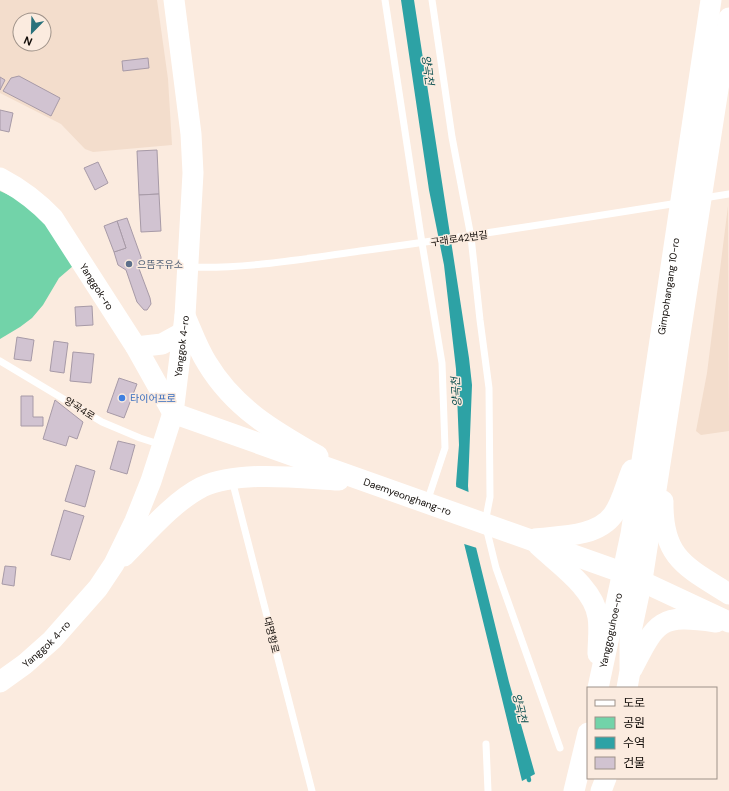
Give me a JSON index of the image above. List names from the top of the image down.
{
  "streets": {
    "street": [
      "Yanggok-ro",
      "Gimpohangang 10-ro",
      "Yanggok 4-ro",
      "Daemyeonghang-ro",
      "Yanggoguhoe-ro"
    ],
    "lane": ["구래로42번길", "양곡4로", "대명항로"]
  },
  "crossings": [
    ["구래로42번길", "Gimpohangang 10-ro"],
    ["구래로42번길", "Yanggok 4-ro"],
    ["Yanggok-ro", "Yanggok 4-ro"],
    ["Yanggok-ro", "Daemyeonghang-ro"],
    ["Gimpohangang 10-ro", "Daemyeonghang-ro"],
    ["Gimpohangang 10-ro", "Yanggoguhoe-ro"],
    ["Yanggok 4-ro", "양곡4로"],
    ["Yanggok 4-ro", "Daemyeonghang-ro"],
    ["Daemyeonghang-ro", "Yanggoguhoe-ro"]
  ],
  "water": ["양곡천"],
  "places": ["으뜸주유소", "타이어프로"],
  "legend": [
    "도로",
    "공원",
    "수역",
    "건물"
  ],
  "north": "bottom left"
}
